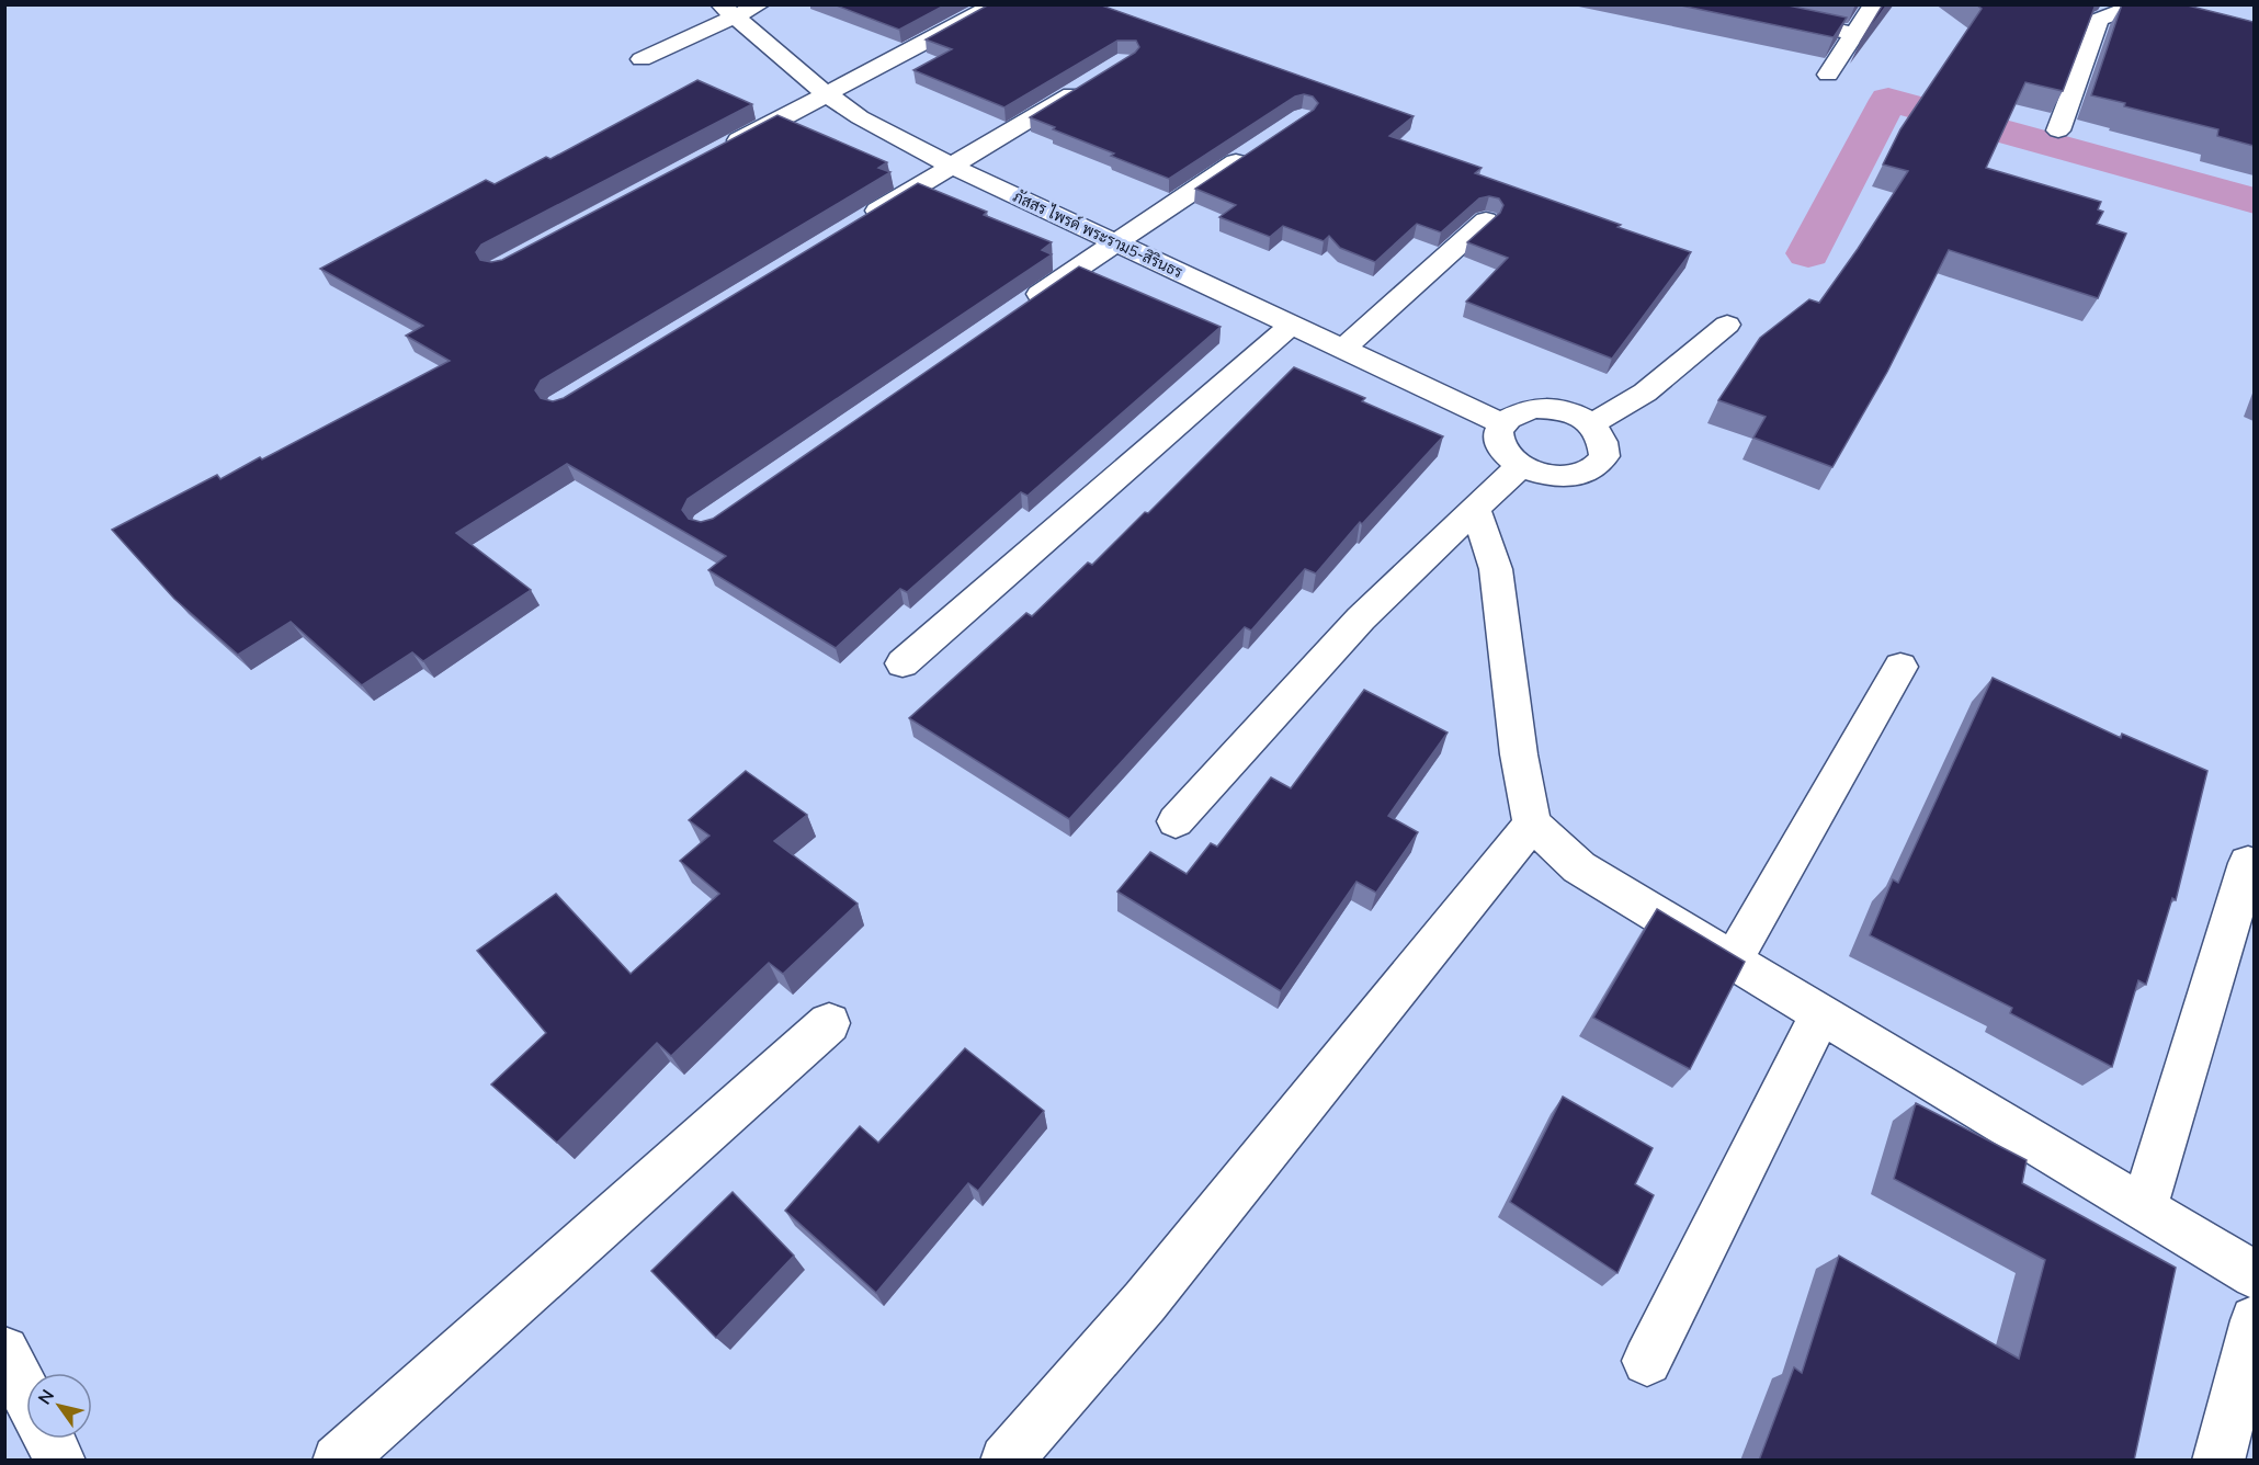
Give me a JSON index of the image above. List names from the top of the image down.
{
  "streets": {
    "street": ["ภัสสร ไพรด์ พระราม5-สิรินธร"]
  },
  "north": "top left"
}
